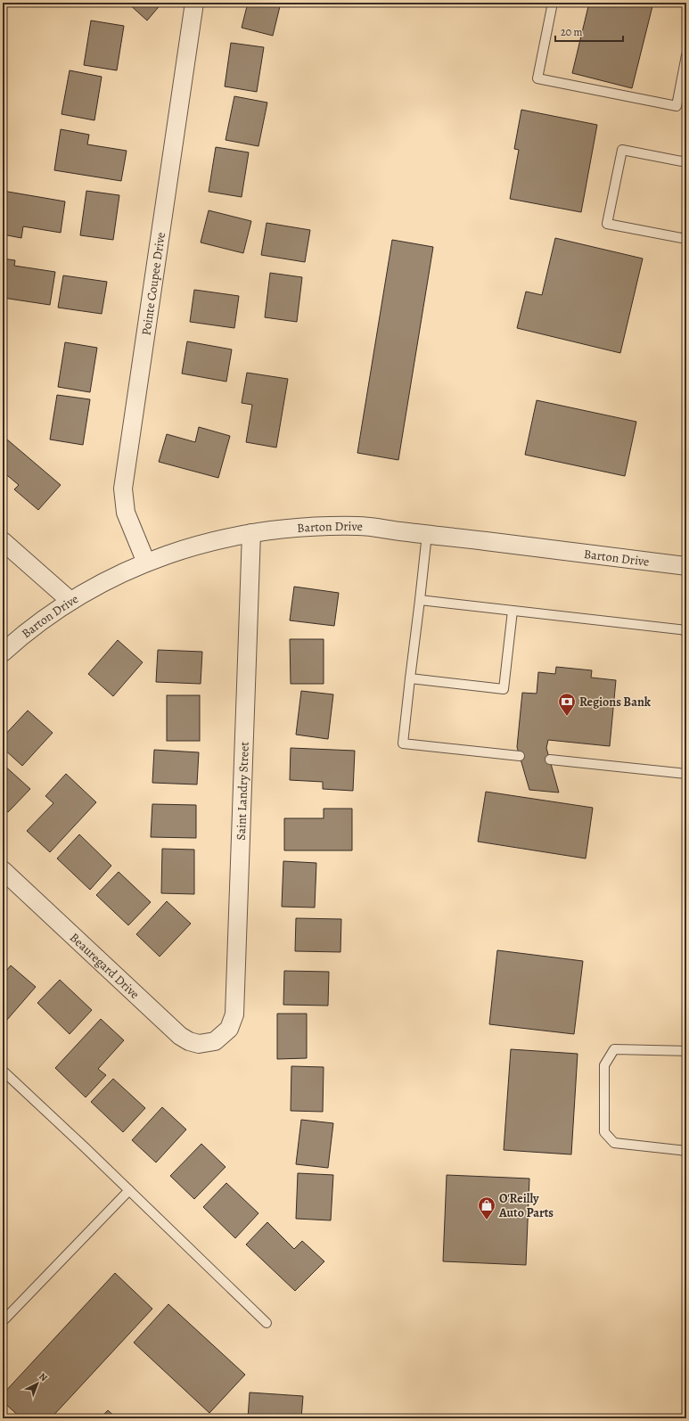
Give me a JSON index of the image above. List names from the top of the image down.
{
  "streets": {
    "street": [
      "Pointe Coupee Drive",
      "Barton Drive",
      "Saint Landry Street",
      "Beauregard Drive"
    ]
  },
  "crossings": [
    ["Pointe Coupee Drive", "Barton Drive"],
    ["Barton Drive", "Saint Landry Street"],
    ["Saint Landry Street", "Beauregard Drive"]
  ],
  "places": {
    "bank": ["Regions Bank"],
    "shop": ["O'Reilly Auto Parts"]
  },
  "scale_bar": "20 m",
  "north": "top right"
}
